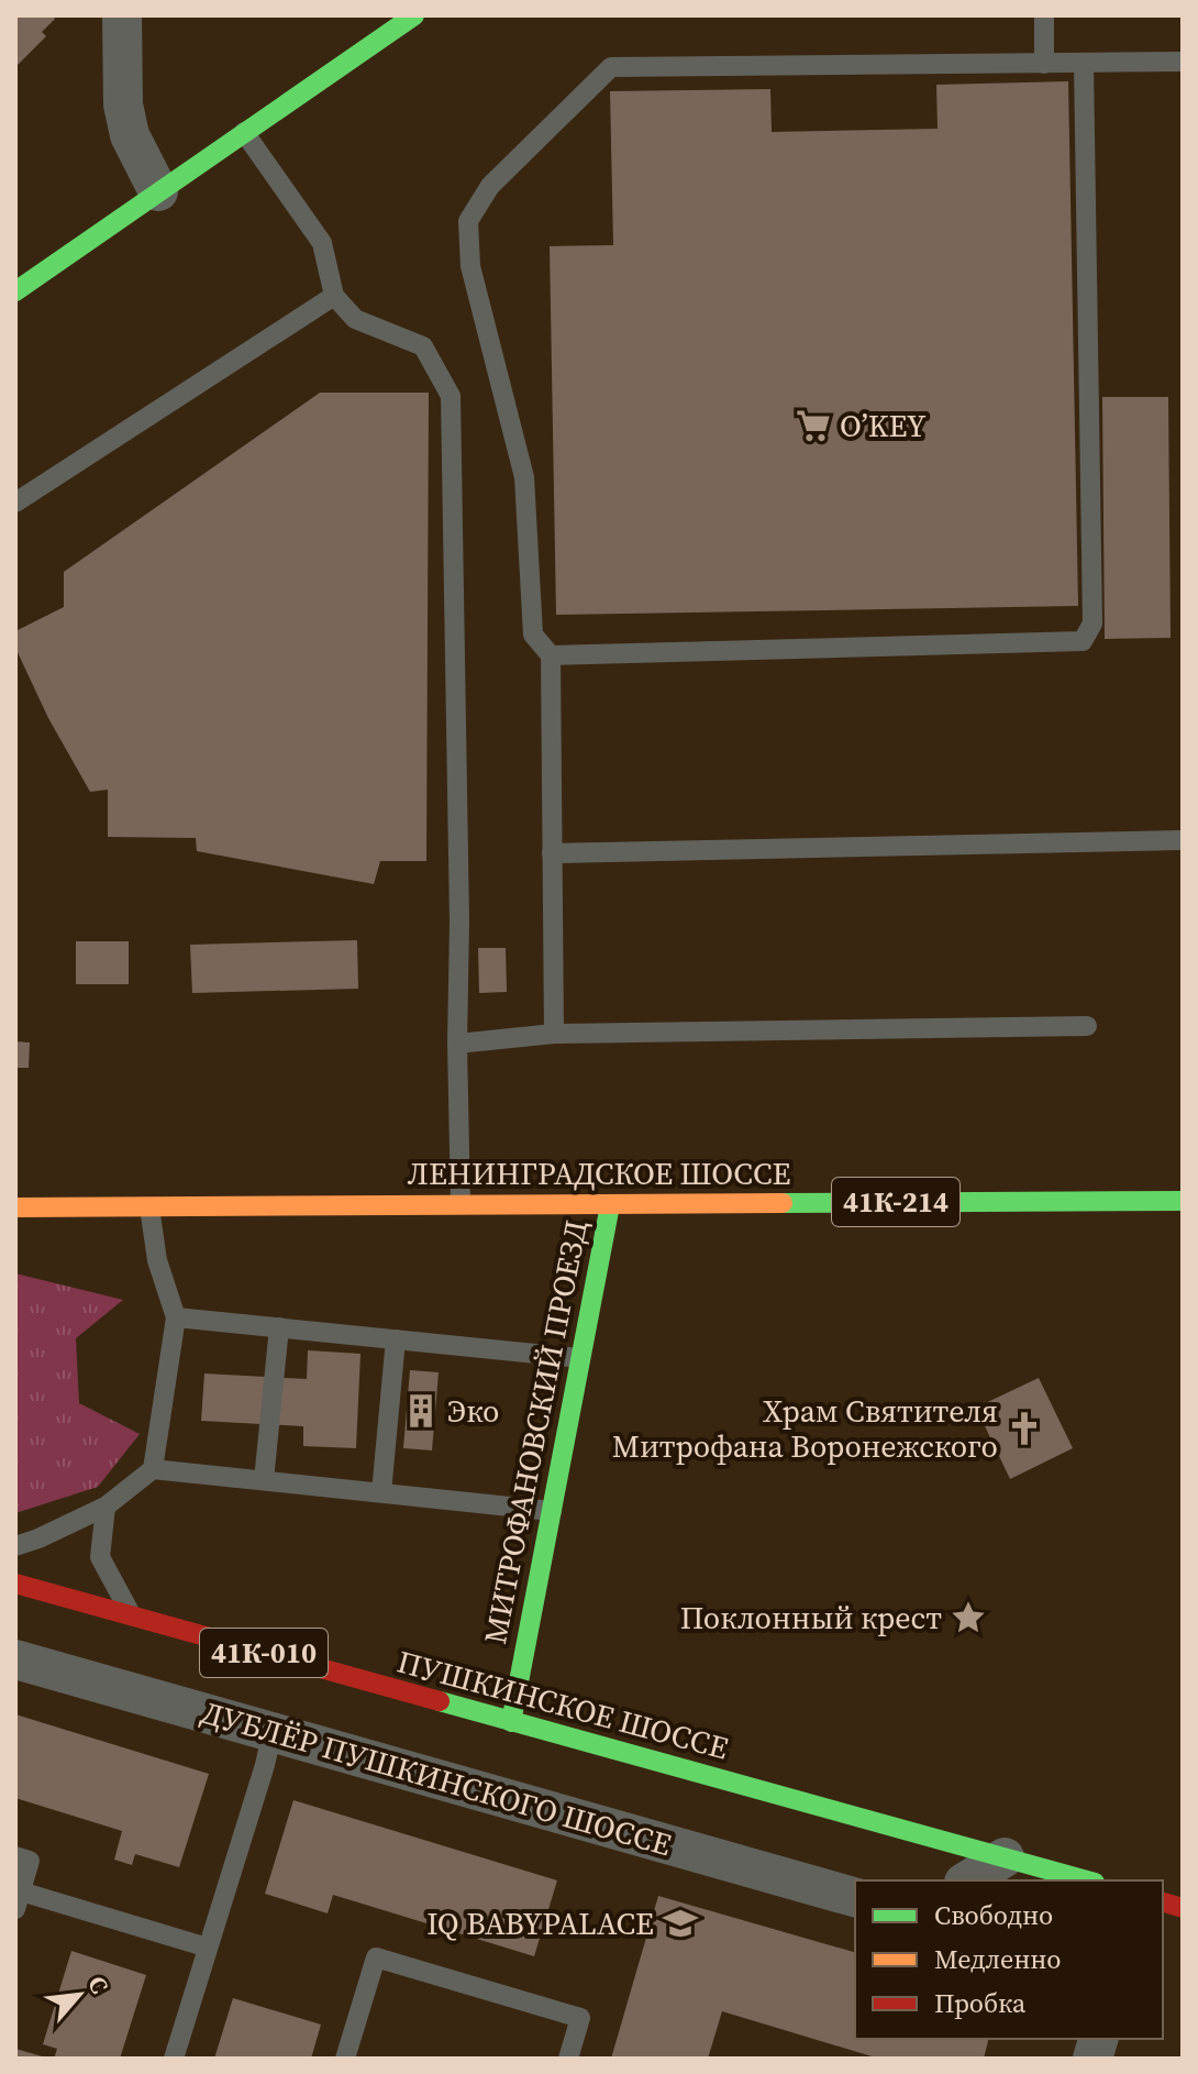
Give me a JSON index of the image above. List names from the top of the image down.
{
  "streets": {
    "main road": [
      "ЛЕНИНГРАДСКОЕ ШОССЕ",
      "41К-214",
      "МИТРОФАНОВСКИЙ ПРОЕЗД",
      "41К-010",
      "ПУШКИНСКОЕ ШОССЕ"
    ],
    "street": ["ДУБЛЁР ПУШКИНСКОГО ШОССЕ"]
  },
  "crossings": [
    ["ЛЕНИНГРАДСКОЕ ШОССЕ", "МИТРОФАНОВСКИЙ ПРОЕЗД"],
    ["МИТРОФАНОВСКИЙ ПРОЕЗД", "ПУШКИНСКОЕ ШОССЕ"]
  ],
  "places": {
    "supermarket": ["O’KEY"],
    "building": ["Эко"],
    "church": ["Храм Святителя Митрофана Воронежского"],
    "place": ["Поклонный крест"],
    "school or university": ["IQ BABYPALACE"]
  },
  "legend": ["Свободно", "Медленно", "Пробка"],
  "north": "top right"
}
